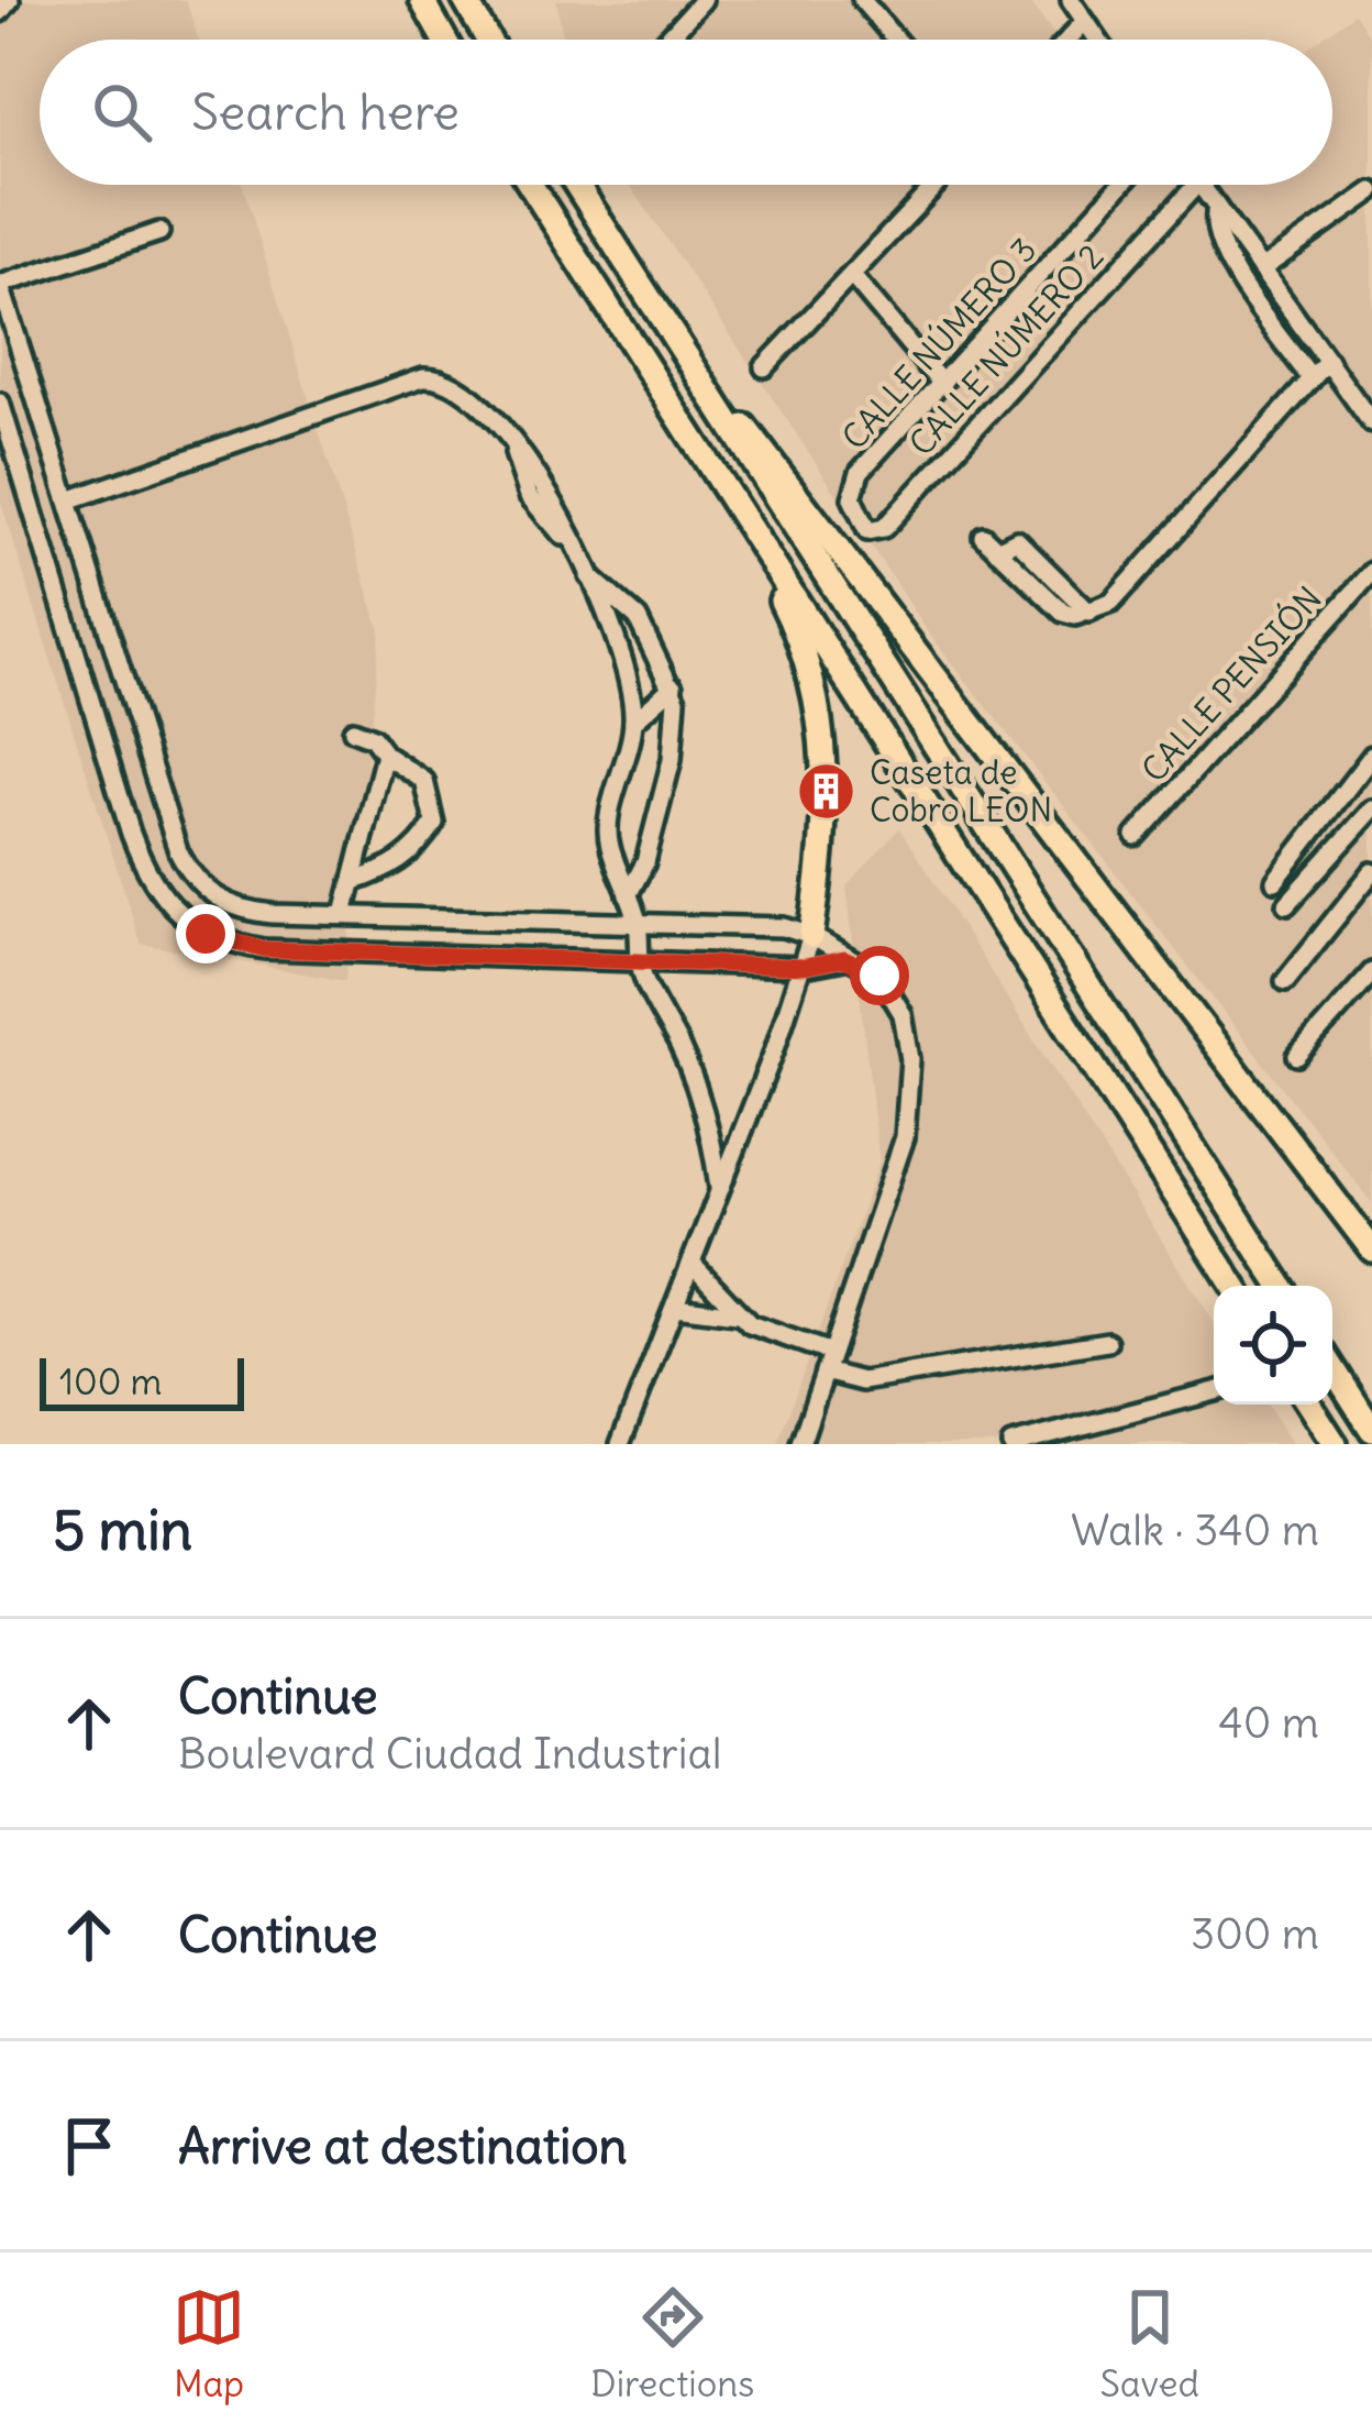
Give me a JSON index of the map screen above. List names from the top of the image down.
{
  "streets": {
    "street": ["CALLE NÚMERO 3", "CALLE NÚMERO 2", "CALLE PENSIÓN"]
  },
  "crossings": [
    ["CALLE NÚMERO 3", "CALLE NÚMERO 2"]
  ],
  "places": {
    "building": ["Caseta de Cobro LEON"]
  },
  "scale_bar": "100 m",
  "page": {
    "search": "Search here",
    "scale": "100 m",
    "heading": ["5 min", "Walk · 340 m"],
    "list": [
      ["Continue", "Boulevard Ciudad Industrial", "40 m"],
      ["Continue", "300 m"],
      "Arrive at destination"
    ],
    "nav": ["Map", "Directions", "Saved"]
  }
}
